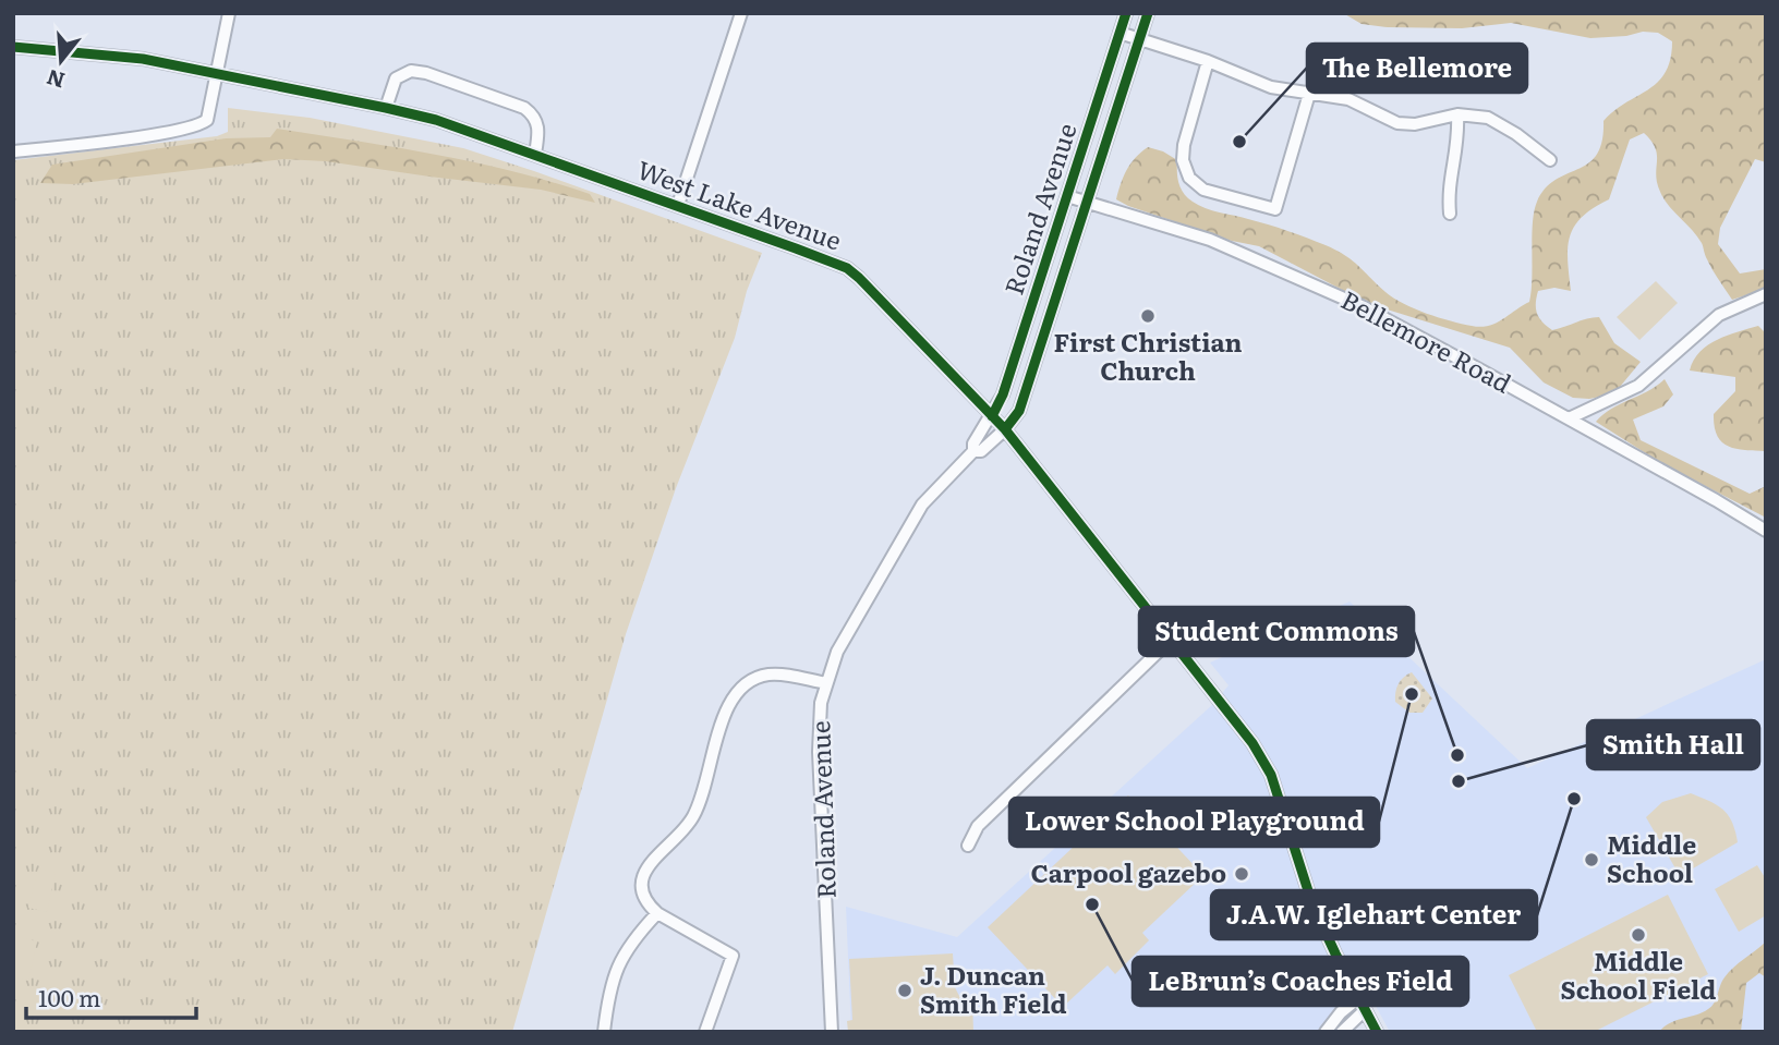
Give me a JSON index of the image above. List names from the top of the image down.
{
  "streets": {
    "street": ["West Lake Avenue", "Roland Avenue", "Bellemore Road"]
  },
  "crossings": [
    ["West Lake Avenue", "Roland Avenue"],
    ["Roland Avenue", "Bellemore Road"]
  ],
  "places": [
    "The Bellemore",
    "First Christian Church",
    "Lower School Playground",
    "Student Commons",
    "Smith Hall",
    "J.A.W. Iglehart Center",
    "Middle School",
    "Carpool gazebo",
    "LeBrun’s Coaches Field",
    "Middle School Field",
    "J. Duncan Smith Field"
  ],
  "scale_bar": "100 m",
  "north": "bottom"
}
